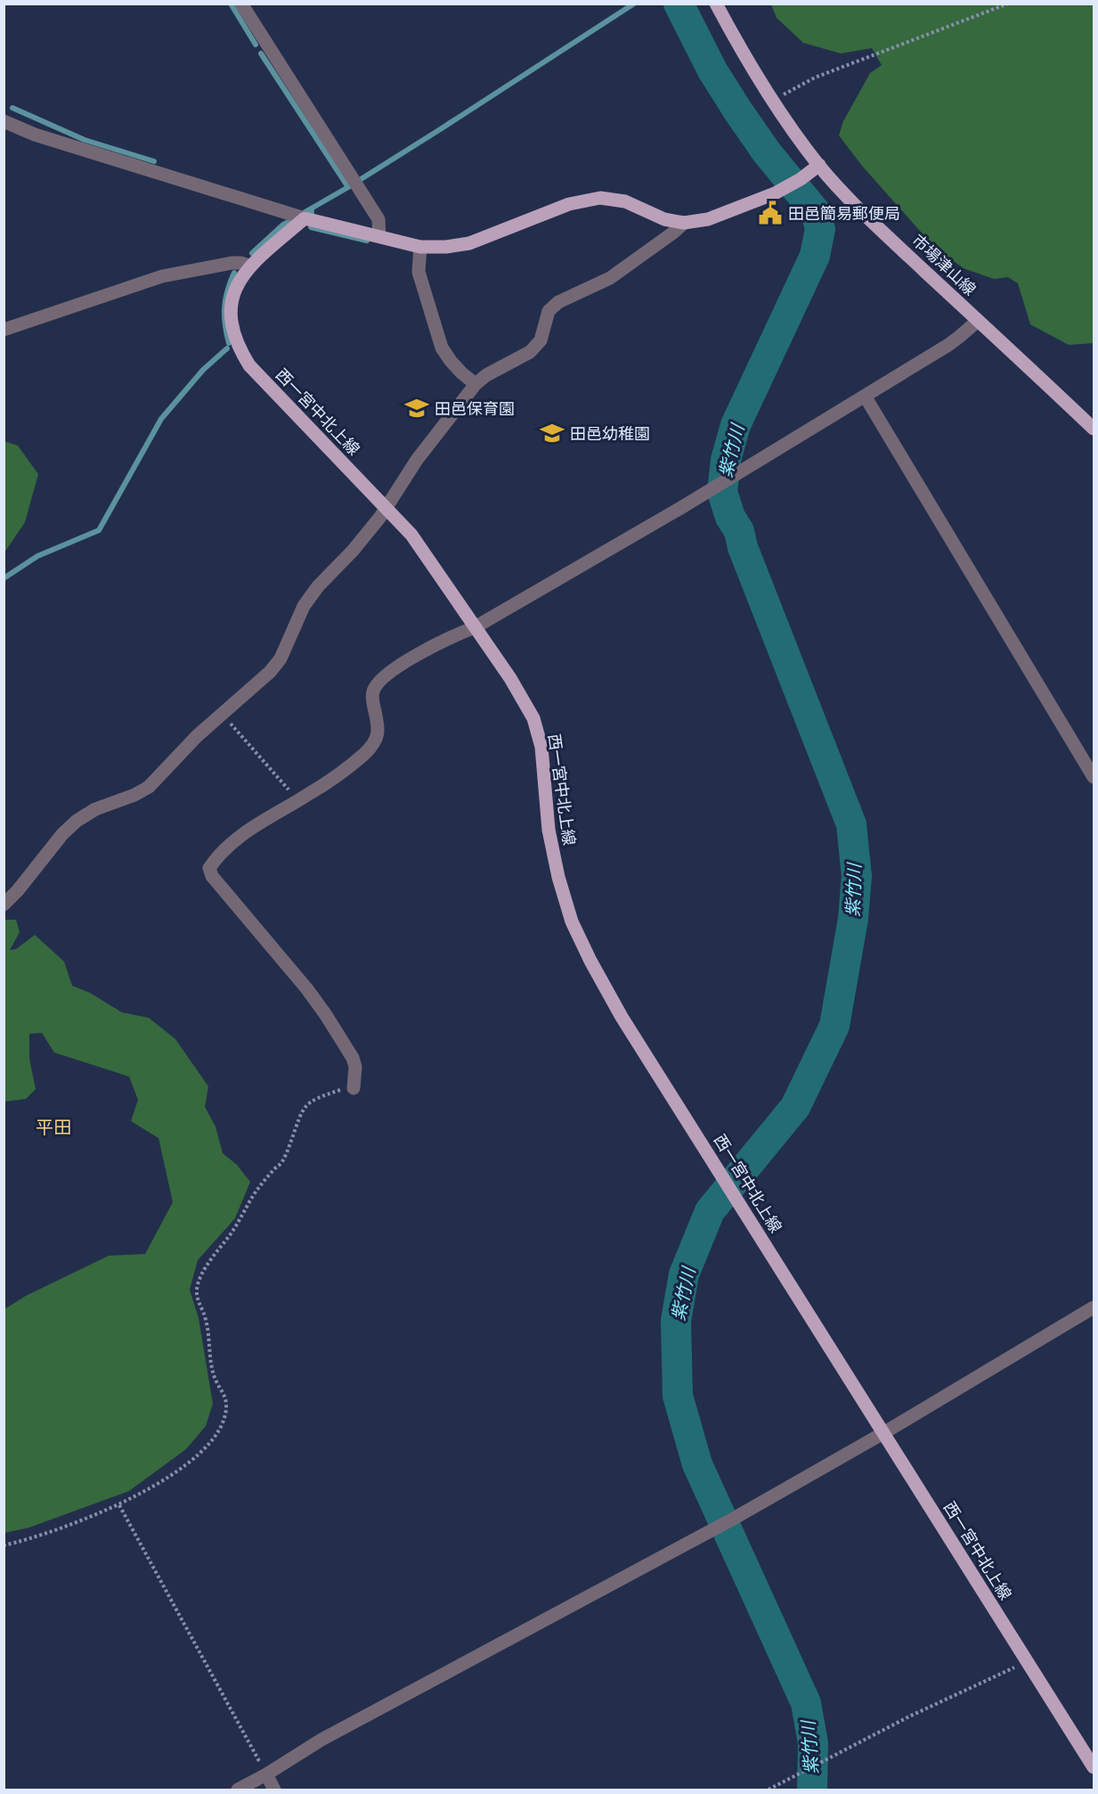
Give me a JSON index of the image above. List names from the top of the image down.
{
  "streets": {
    "main road": ["市場津山線", "西一宮中北上線"]
  },
  "districts": ["平田"],
  "water": ["紫竹川"],
  "places": {
    "public building": ["田邑簡易郵便局"],
    "school or university": ["田邑保育園", "田邑幼稚園"]
  }
}
